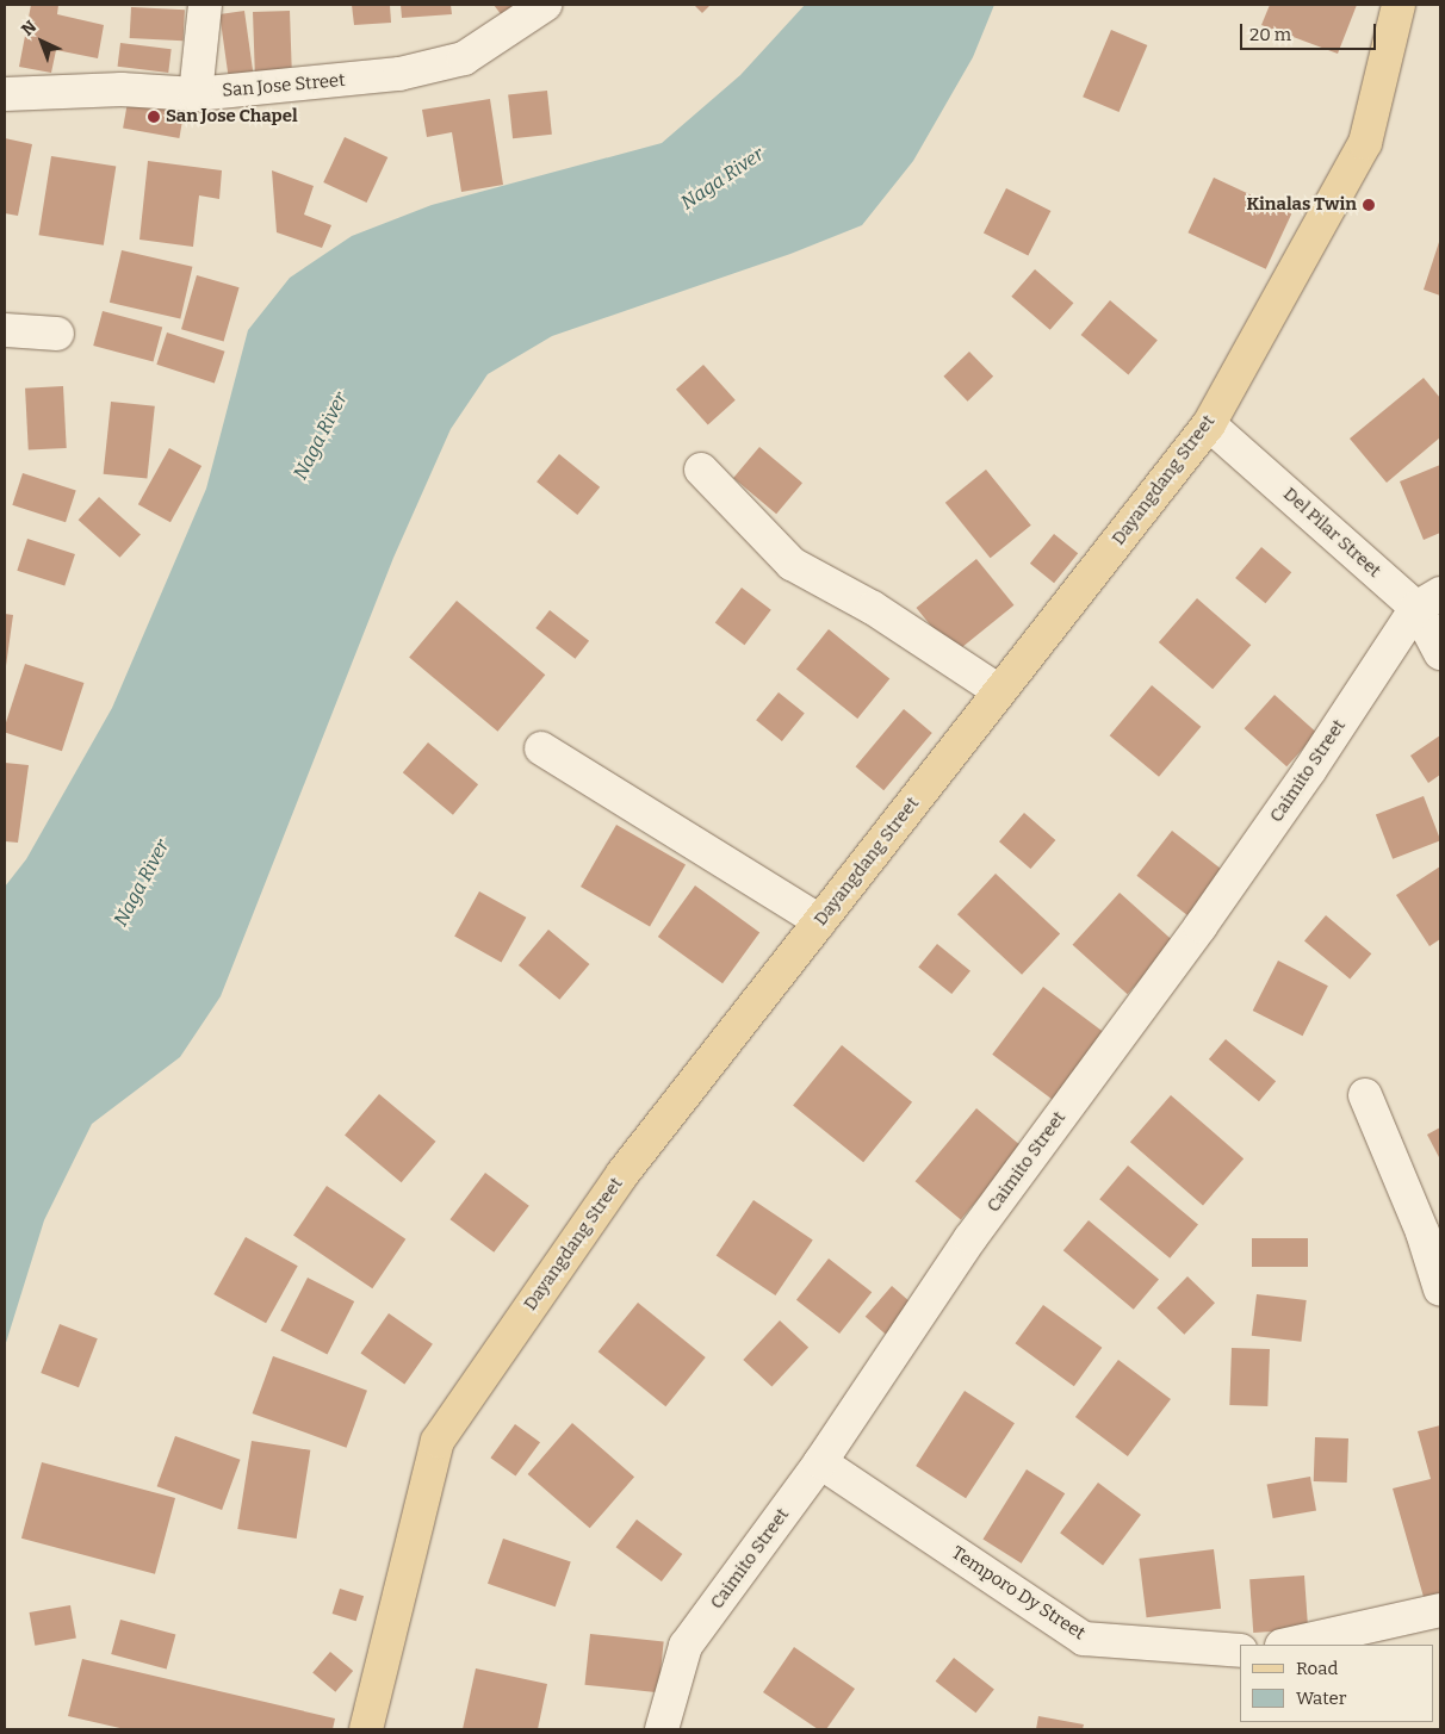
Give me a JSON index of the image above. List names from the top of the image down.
{
  "streets": {
    "main road": ["Dayangdang Street"],
    "street": [
      "San Jose Street",
      "Del Pilar Street",
      "Caimito Street",
      "Temporo Dy Street"
    ]
  },
  "crossings": [
    ["Dayangdang Street", "Del Pilar Street"],
    ["Del Pilar Street", "Caimito Street"],
    ["Caimito Street", "Temporo Dy Street"]
  ],
  "water": ["Naga River"],
  "places": ["San Jose Chapel", "Kinalas Twin"],
  "legend": ["Road", "Water"],
  "scale_bar": "20 m",
  "north": "top left"
}
